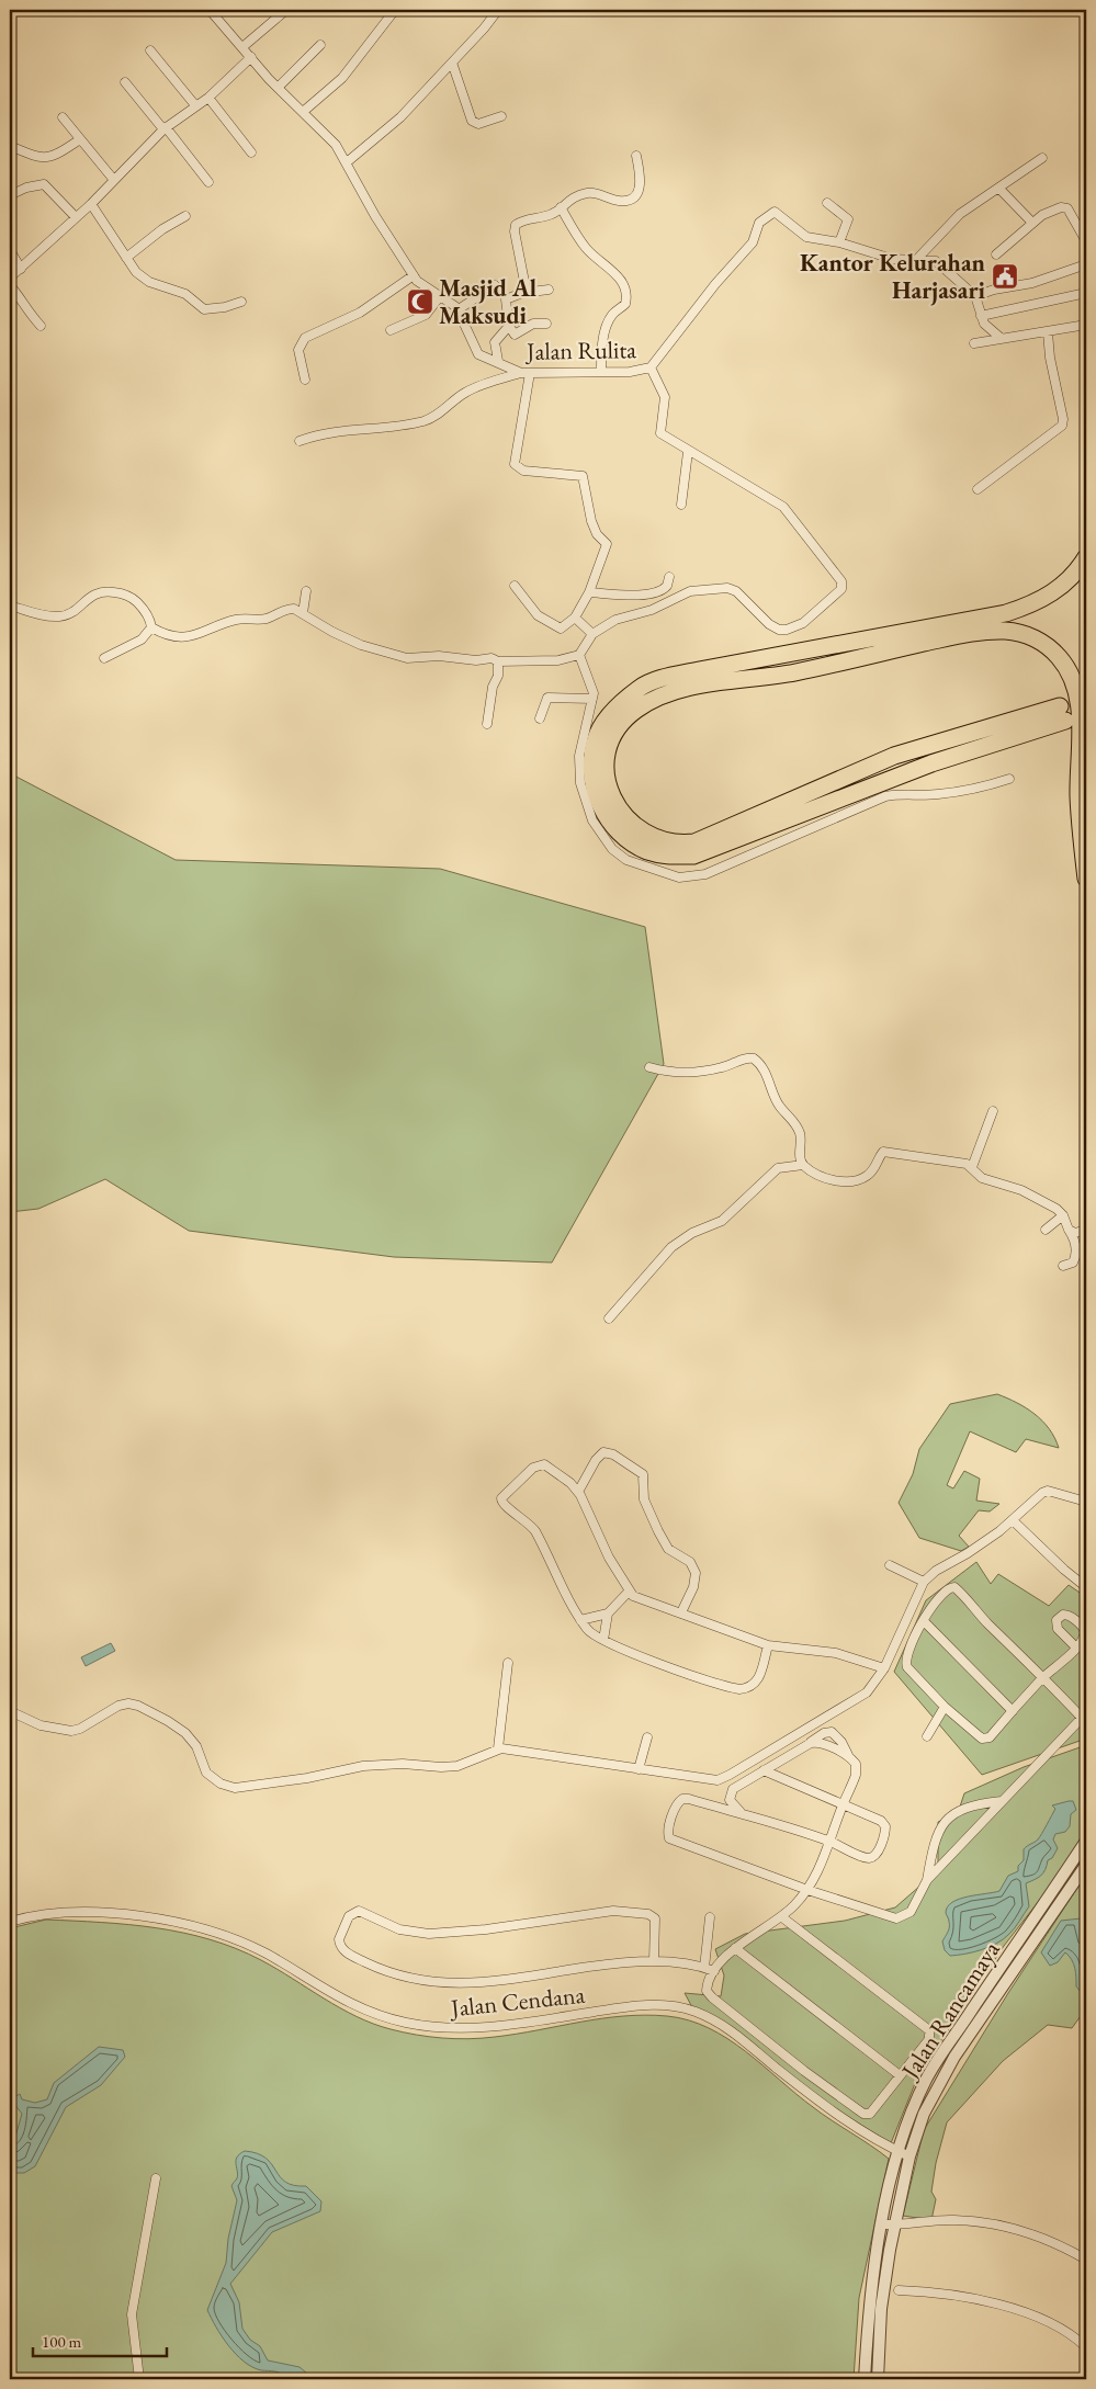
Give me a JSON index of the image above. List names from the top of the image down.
{
  "streets": {
    "street": ["Jalan Rulita", "Jalan Cendana", "Jalan Rancamaya"]
  },
  "crossings": [
    ["Jalan Cendana", "Jalan Rancamaya"]
  ],
  "places": {
    "public building": ["Kantor Kelurahan Harjasari"],
    "mosque": ["Masjid Al Maksudi"]
  },
  "scale_bar": "100 m"
}
